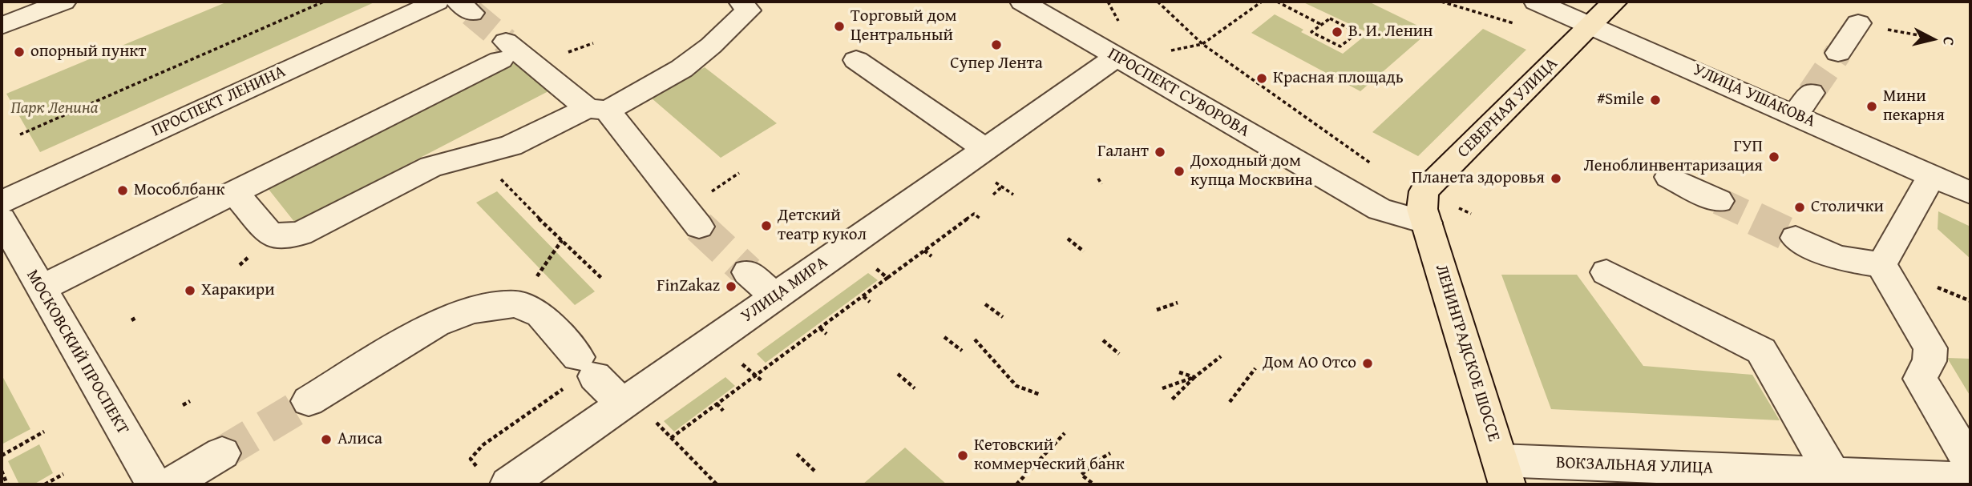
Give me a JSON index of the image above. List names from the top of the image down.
{
  "streets": {
    "main road": ["СЕВЕРНАЯ УЛИЦА", "ЛЕНИНГРАДСКОЕ ШОССЕ"],
    "street": [
      "ПРОСПЕКТ СУВОРОВА",
      "УЛИЦА УШАКОВА",
      "ПРОСПЕКТ ЛЕНИНА",
      "УЛИЦА МИРА",
      "МОСКОВСКИЙ ПРОСПЕКТ",
      "ВОКЗАЛЬНАЯ УЛИЦА"
    ]
  },
  "crossings": [
    ["ПРОСПЕКТ СУВОРОВА", "СЕВЕРНАЯ УЛИЦА"],
    ["ПРОСПЕКТ СУВОРОВА", "УЛИЦА МИРА"],
    ["ПРОСПЕКТ СУВОРОВА", "ЛЕНИНГРАДСКОЕ ШОССЕ"],
    ["УЛИЦА УШАКОВА", "СЕВЕРНАЯ УЛИЦА"],
    ["СЕВЕРНАЯ УЛИЦА", "ЛЕНИНГРАДСКОЕ ШОССЕ"],
    ["ЛЕНИНГРАДСКОЕ ШОССЕ", "ВОКЗАЛЬНАЯ УЛИЦА"]
  ],
  "parks": ["Парк Ленина"],
  "places": [
    "Торговый дом Центральный",
    "В. И. Ленин",
    "Супер Лента",
    "опорный пункт",
    "Красная площадь",
    "#Smile",
    "Мини пекарня",
    "Галант",
    "ГУП Леноблинвентаризация",
    "Доходный дом купца Москвина",
    "Планета здоровья",
    "Мособлбанк",
    "Столички",
    "Детский театр кукол",
    "FinZakaz",
    "Харакири",
    "Дом АО Отсо",
    "Алиса",
    "Кетовский коммерческий банк"
  ],
  "north": "right"
}
